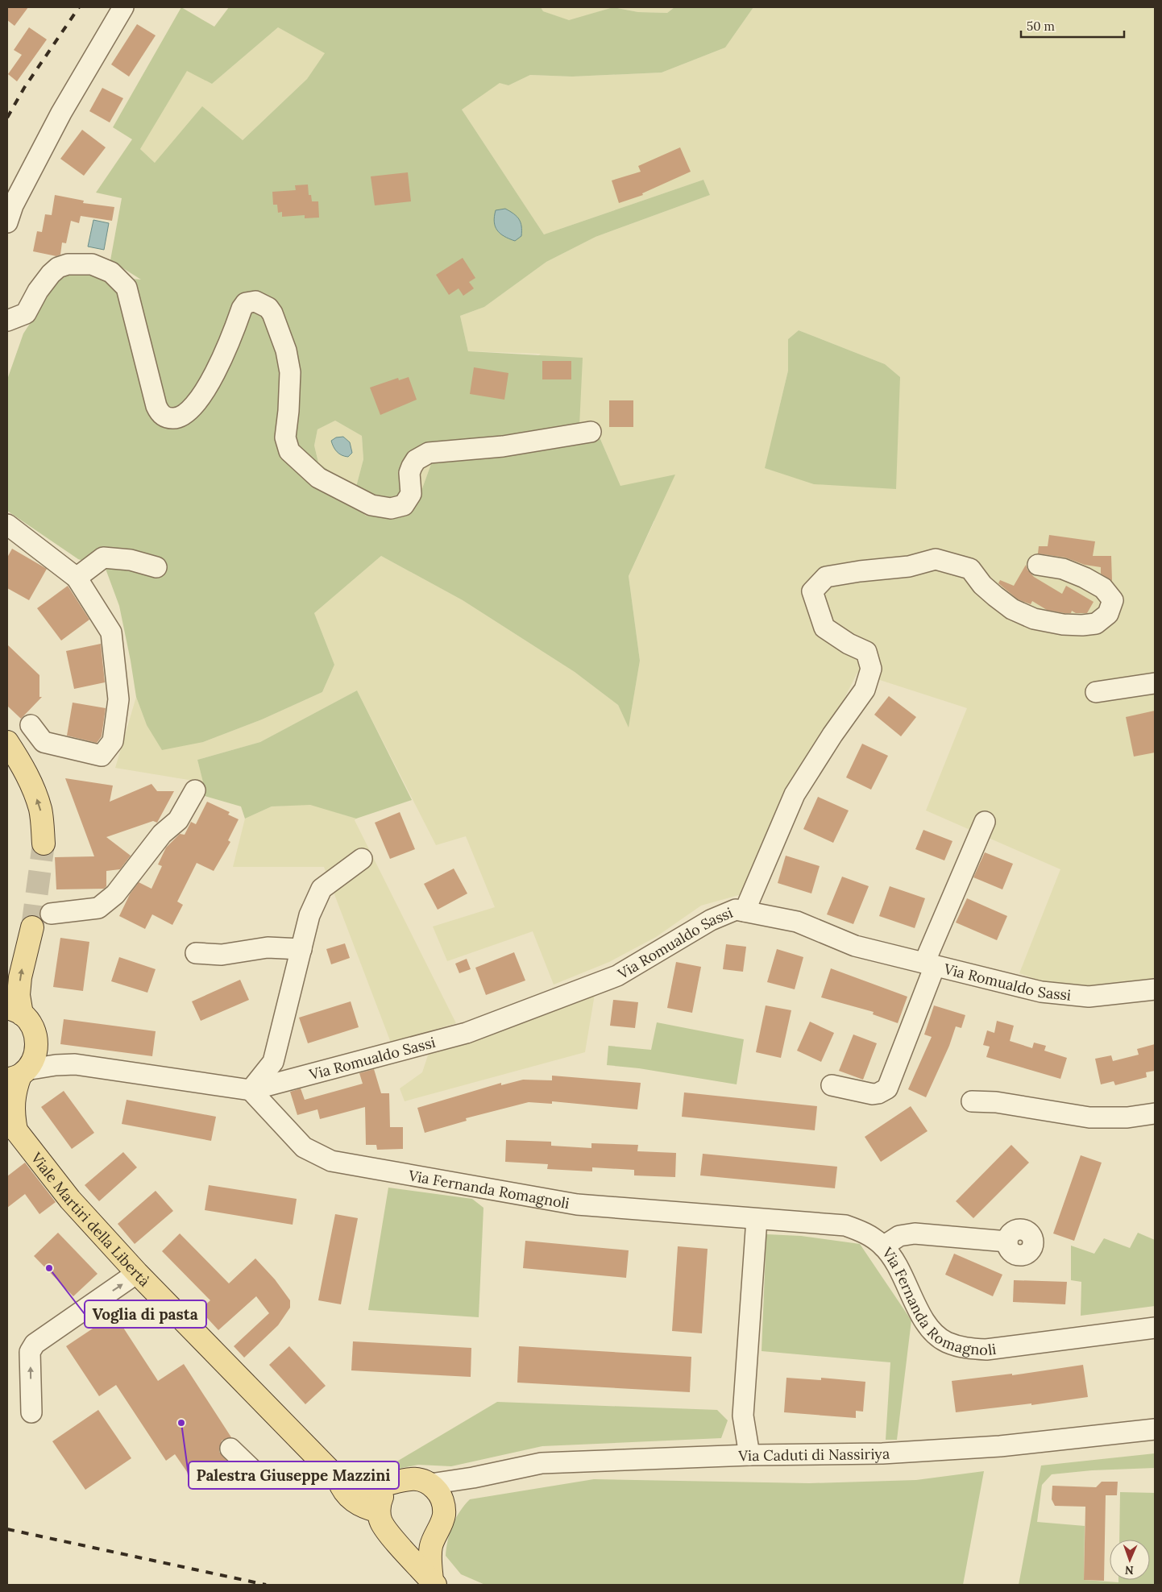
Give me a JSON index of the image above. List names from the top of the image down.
{
  "streets": {
    "main road": ["Viale Martiri della Libertà"],
    "street": ["Via Romualdo Sassi", "Via Fernanda Romagnoli", "Via Caduti di Nassiriya"]
  },
  "crossings": [
    ["Via Romualdo Sassi", "Via Fernanda Romagnoli"],
    ["Via Romualdo Sassi", "Viale Martiri della Libertà"],
    ["Viale Martiri della Libertà", "Via Caduti di Nassiriya"]
  ],
  "places": ["Voglia di pasta", "Palestra Giuseppe Mazzini"],
  "scale_bar": "50 m",
  "north": "bottom"
}
